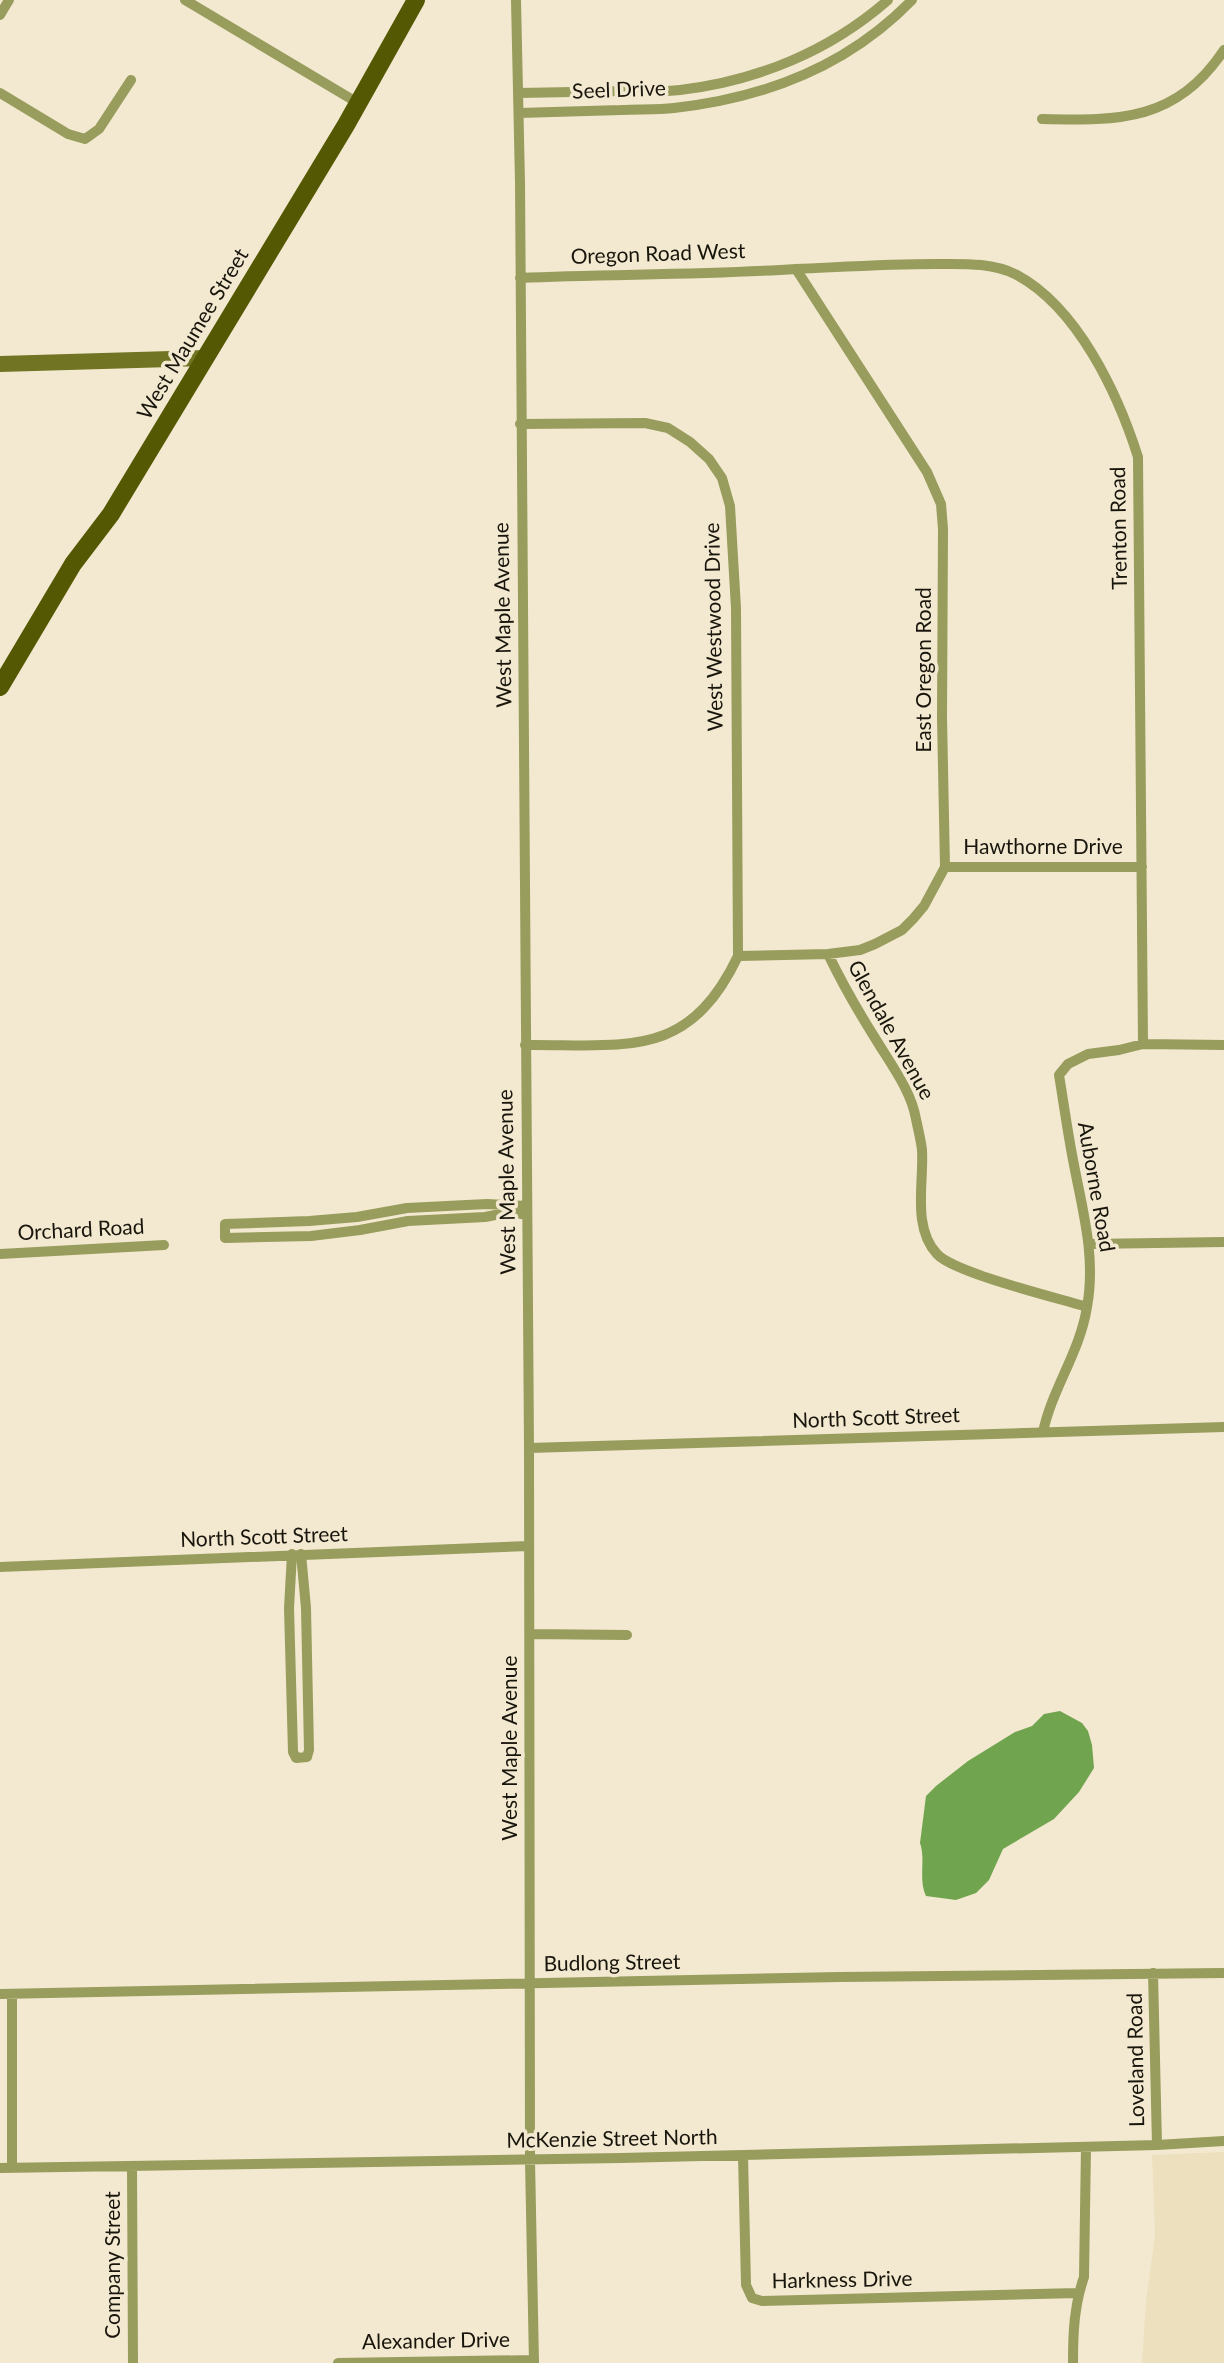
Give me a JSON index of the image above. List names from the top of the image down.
{
  "streets": {
    "main road": ["West Maumee Street"],
    "street": [
      "Seel Drive",
      "Oregon Road West",
      "Trenton Road",
      "West Maple Avenue",
      "West Westwood Drive",
      "East Oregon Road",
      "Hawthorne Drive",
      "Glendale Avenue",
      "Auborne Road",
      "Orchard Road",
      "North Scott Street",
      "Budlong Street",
      "Loveland Road",
      "McKenzie Street North",
      "Company Street",
      "Harkness Drive",
      "Alexander Drive"
    ]
  },
  "crossings": [
    ["Seel Drive", "West Maple Avenue"],
    ["Oregon Road West", "Trenton Road"],
    ["Oregon Road West", "West Maple Avenue"],
    ["Oregon Road West", "East Oregon Road"],
    ["Trenton Road", "East Oregon Road"],
    ["Trenton Road", "Hawthorne Drive"],
    ["Trenton Road", "Auborne Road"],
    ["West Maple Avenue", "West Westwood Drive"],
    ["West Maple Avenue", "North Scott Street"],
    ["West Maple Avenue", "Budlong Street"],
    ["West Maple Avenue", "McKenzie Street North"],
    ["West Maple Avenue", "Alexander Drive"],
    ["West Westwood Drive", "East Oregon Road"],
    ["East Oregon Road", "Hawthorne Drive"],
    ["East Oregon Road", "Glendale Avenue"],
    ["Glendale Avenue", "Auborne Road"],
    ["Auborne Road", "North Scott Street"],
    ["Budlong Street", "Loveland Road"],
    ["Loveland Road", "McKenzie Street North"],
    ["McKenzie Street North", "Company Street"],
    ["McKenzie Street North", "Harkness Drive"]
  ]
}
